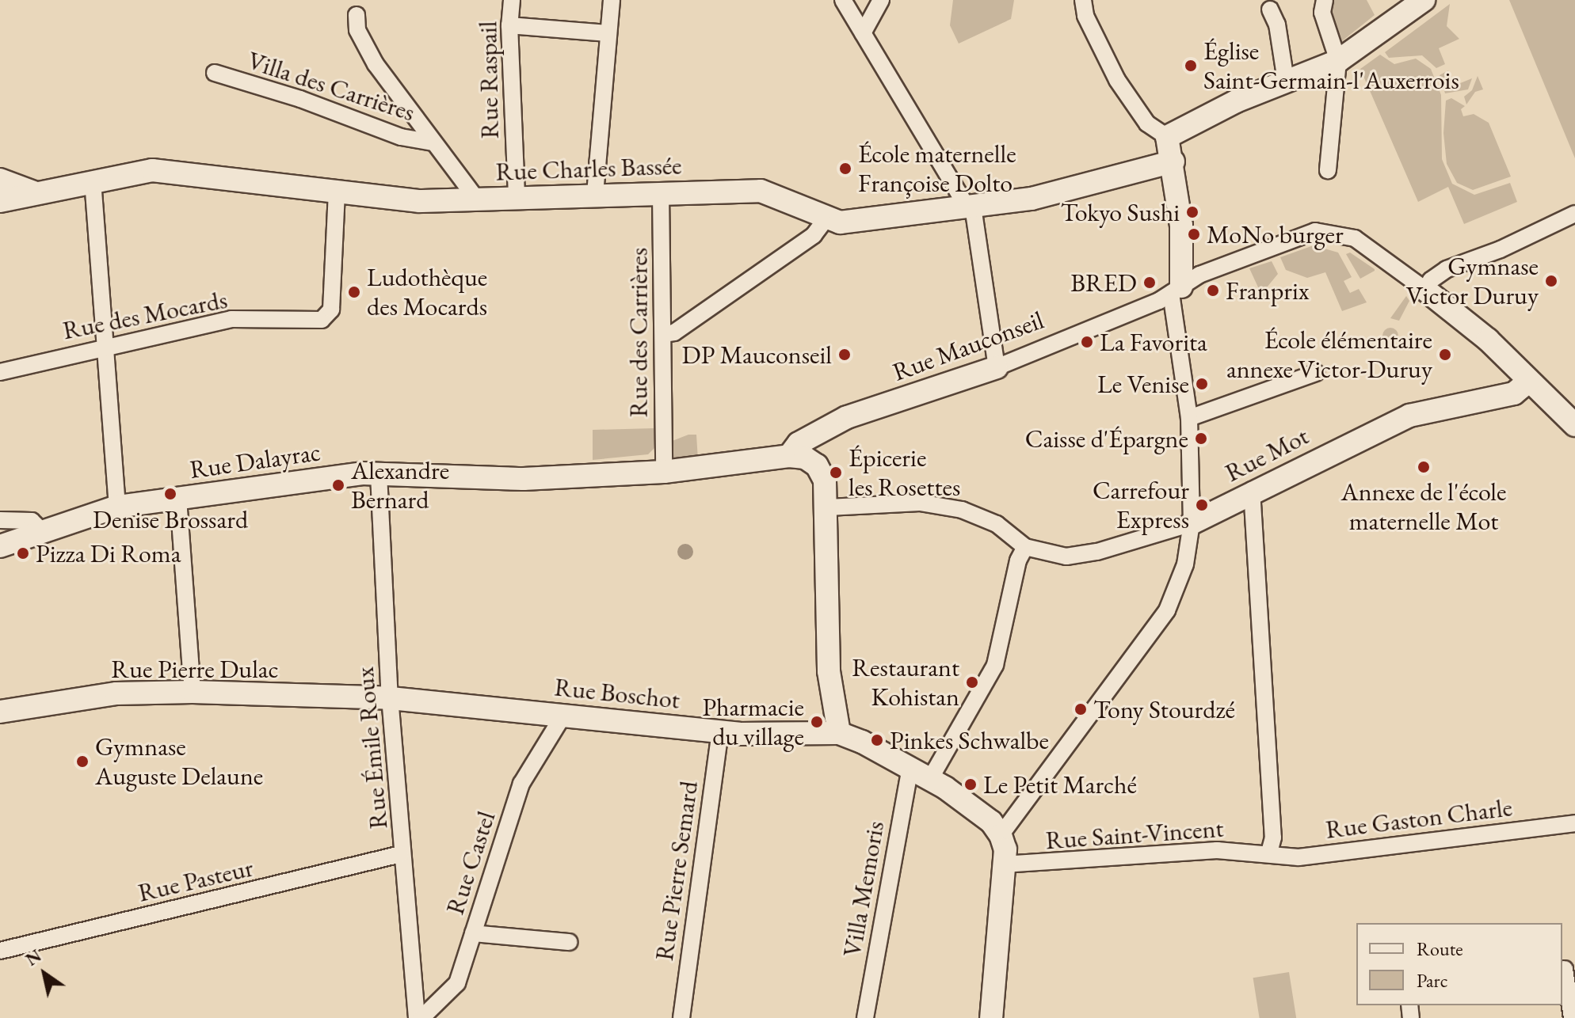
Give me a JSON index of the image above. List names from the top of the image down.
{
  "streets": {
    "street": [
      "Rue Raspail",
      "Villa des Carrières",
      "Rue Charles Bassée",
      "Rue des Mocards",
      "Rue des Carrières",
      "Rue Mauconseil",
      "Rue Mot",
      "Rue Dalayrac",
      "Rue Pierre Dulac",
      "Rue Boschot",
      "Rue Émile Roux",
      "Rue Gaston Charle",
      "Rue Saint-Vincent",
      "Rue Castel",
      "Rue Pierre Semard",
      "Rue Pasteur",
      "Villa Memoris"
    ]
  },
  "crossings": [
    ["Rue Raspail", "Rue Charles Bassée"],
    ["Villa des Carrières", "Rue Charles Bassée"],
    ["Rue Charles Bassée", "Rue des Mocards"],
    ["Rue Charles Bassée", "Rue des Carrières"],
    ["Rue des Carrières", "Rue Dalayrac"],
    ["Rue Mauconseil", "Rue Dalayrac"],
    ["Rue Mot", "Villa Memoris"],
    ["Rue Dalayrac", "Rue Émile Roux"],
    ["Rue Pierre Dulac", "Rue Boschot"],
    ["Rue Pierre Dulac", "Rue Émile Roux"],
    ["Rue Boschot", "Rue Émile Roux"],
    ["Rue Boschot", "Rue Castel"],
    ["Rue Boschot", "Rue Pierre Semard"],
    ["Rue Émile Roux", "Rue Castel"],
    ["Rue Émile Roux", "Rue Pasteur"],
    ["Rue Gaston Charle", "Rue Saint-Vincent"]
  ],
  "places": [
    "Église Saint-Germain-l'Auxerrois",
    "École maternelle Françoise Dolto",
    "Tokyo Sushi",
    "MoNo burger",
    "Gymnase Victor Duruy",
    "BRED",
    "Franprix",
    "Ludothèque des Mocards",
    "La Favorita",
    "DP Mauconseil",
    "École élémentaire annexe Victor-Duruy",
    "Le Venise",
    "Caisse d'Épargne",
    "Annexe de l'école maternelle Mot",
    "Épicerie les Rosettes",
    "Alexandre Bernard",
    "Denise Brossard",
    "Carrefour Express",
    "Pizza Di Roma",
    "Restaurant Kohistan",
    "Tony Stourdzé",
    "Pharmacie du village",
    "Pinkes Schwalbe",
    "Gymnase Auguste Delaune",
    "Le Petit Marché"
  ],
  "legend": ["Route", "Parc"],
  "north": "top left"
}
